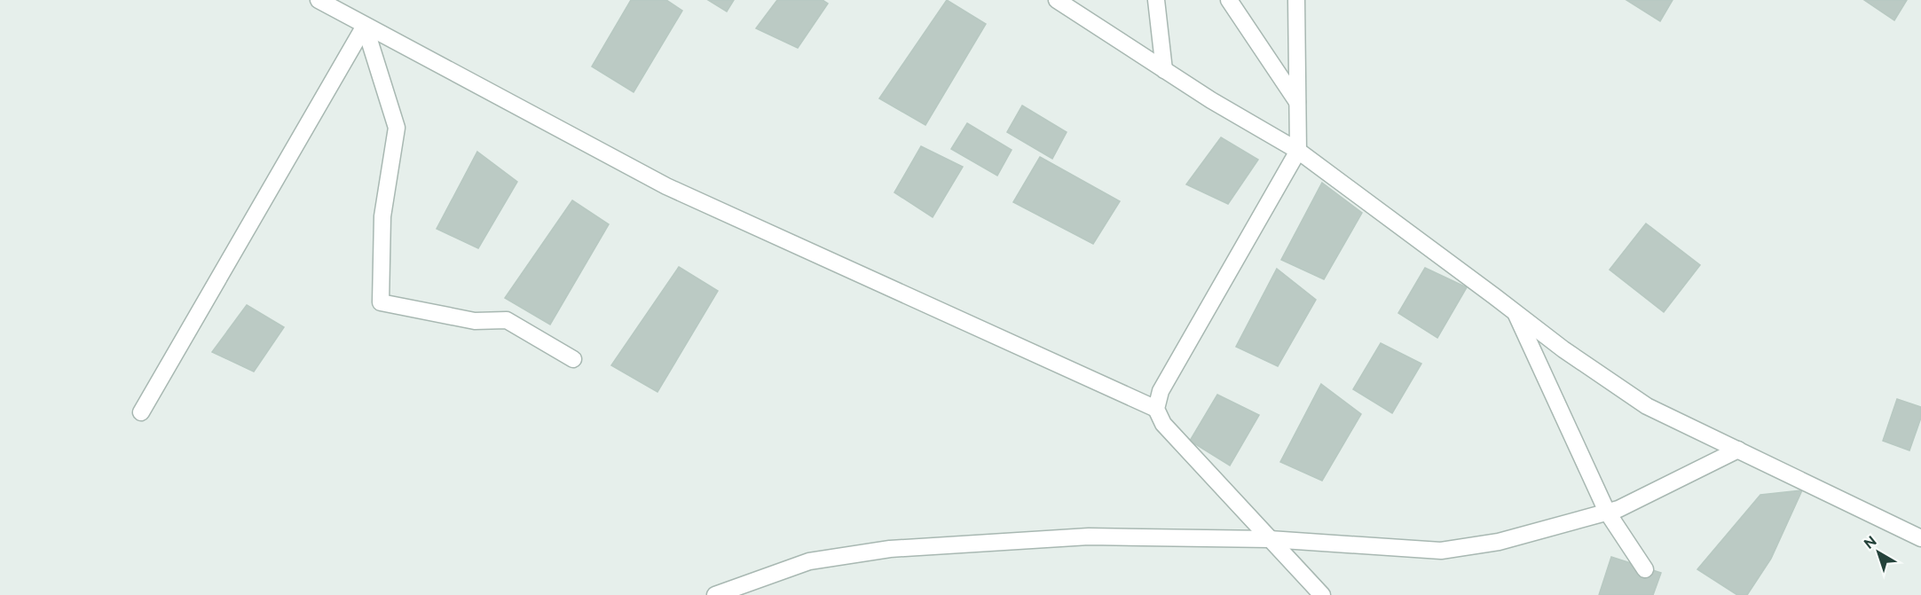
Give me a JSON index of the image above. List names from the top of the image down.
{
  "north": "top left"
}
